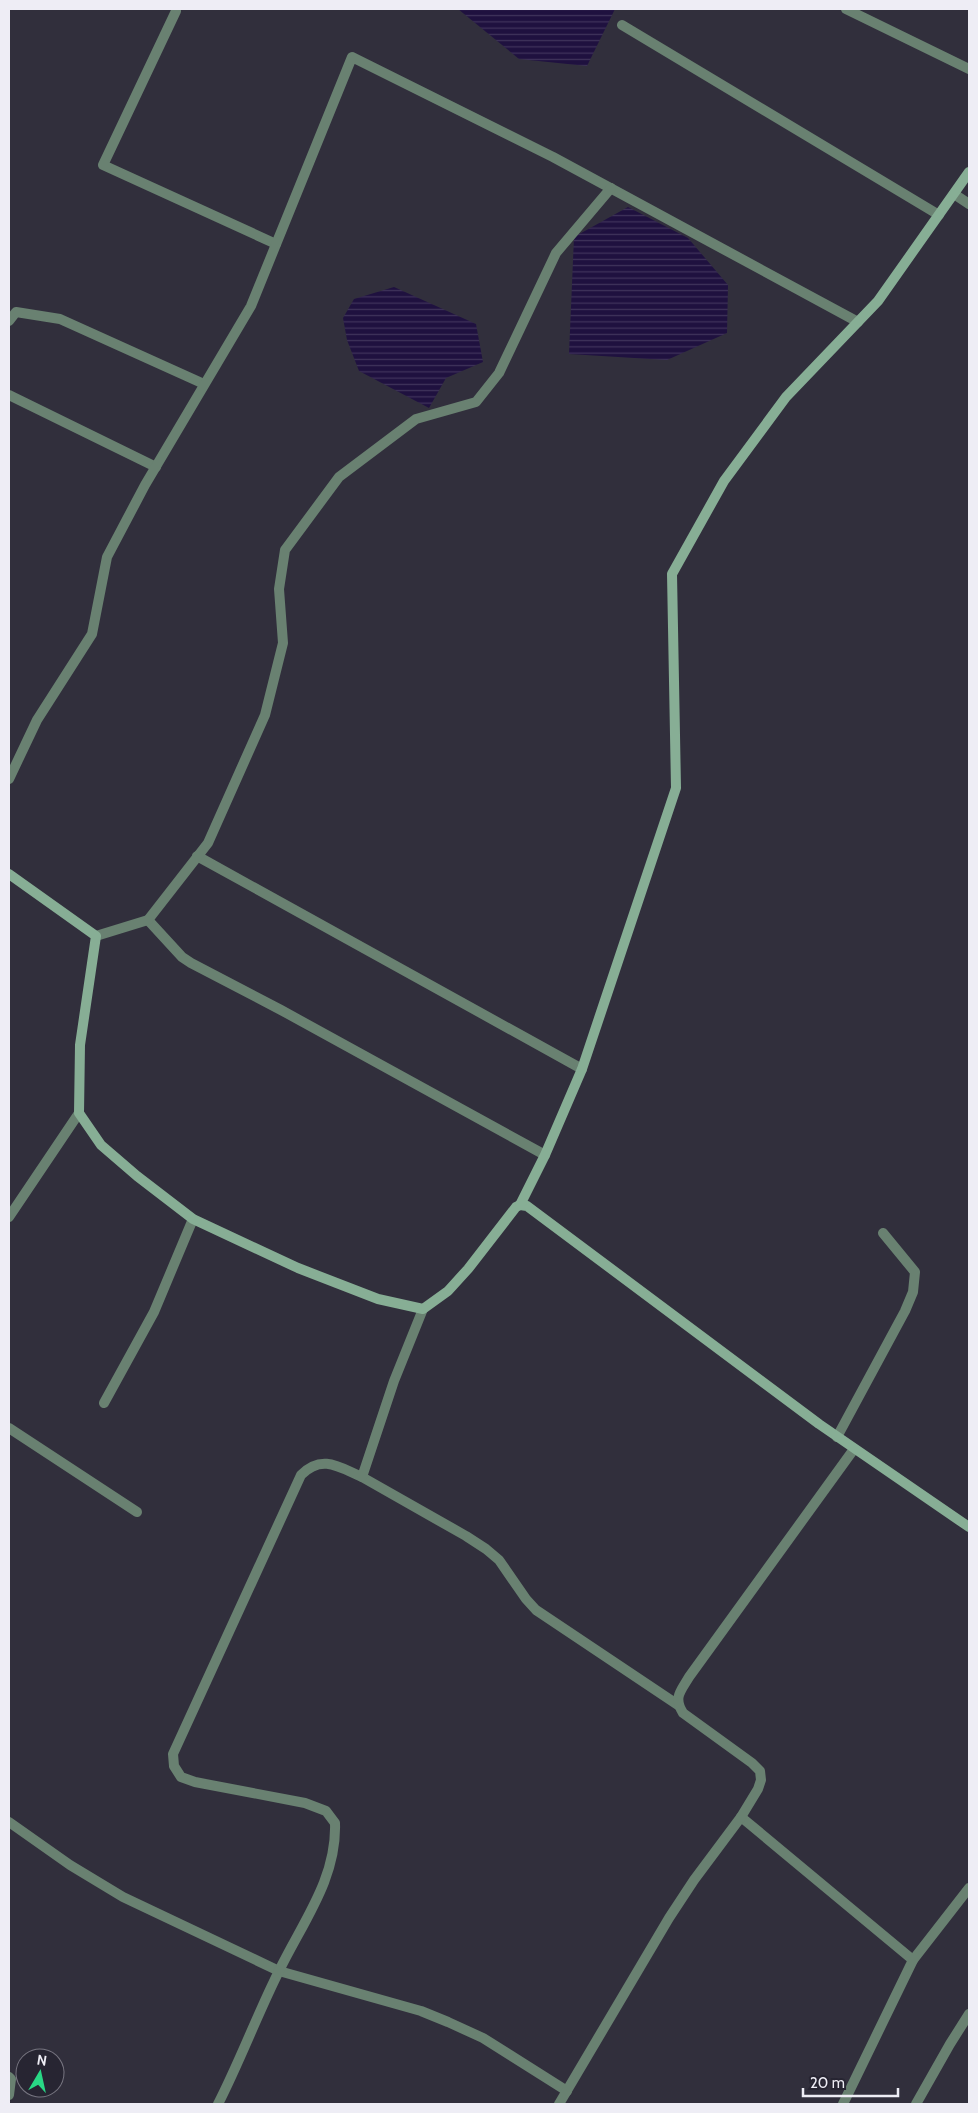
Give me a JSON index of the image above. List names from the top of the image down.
{
  "scale_bar": "20 m",
  "north": "top"
}
